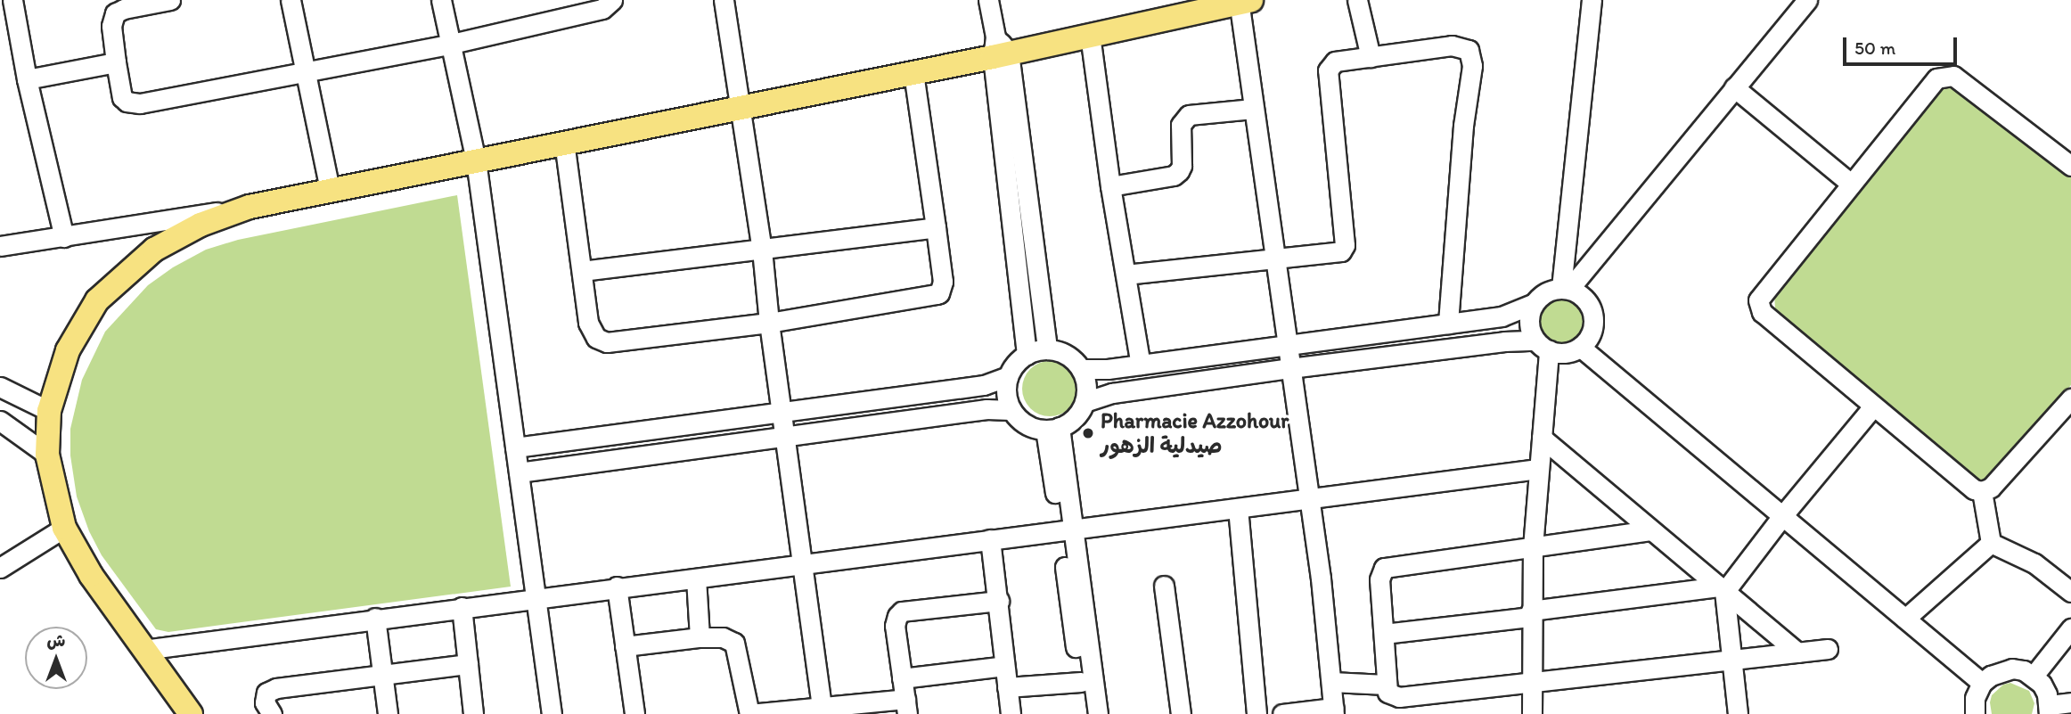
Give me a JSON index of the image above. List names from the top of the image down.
{
  "places": ["Pharmacie Azzohour صيدلية الزهور"],
  "scale_bar": "50 m",
  "north": "top"
}
